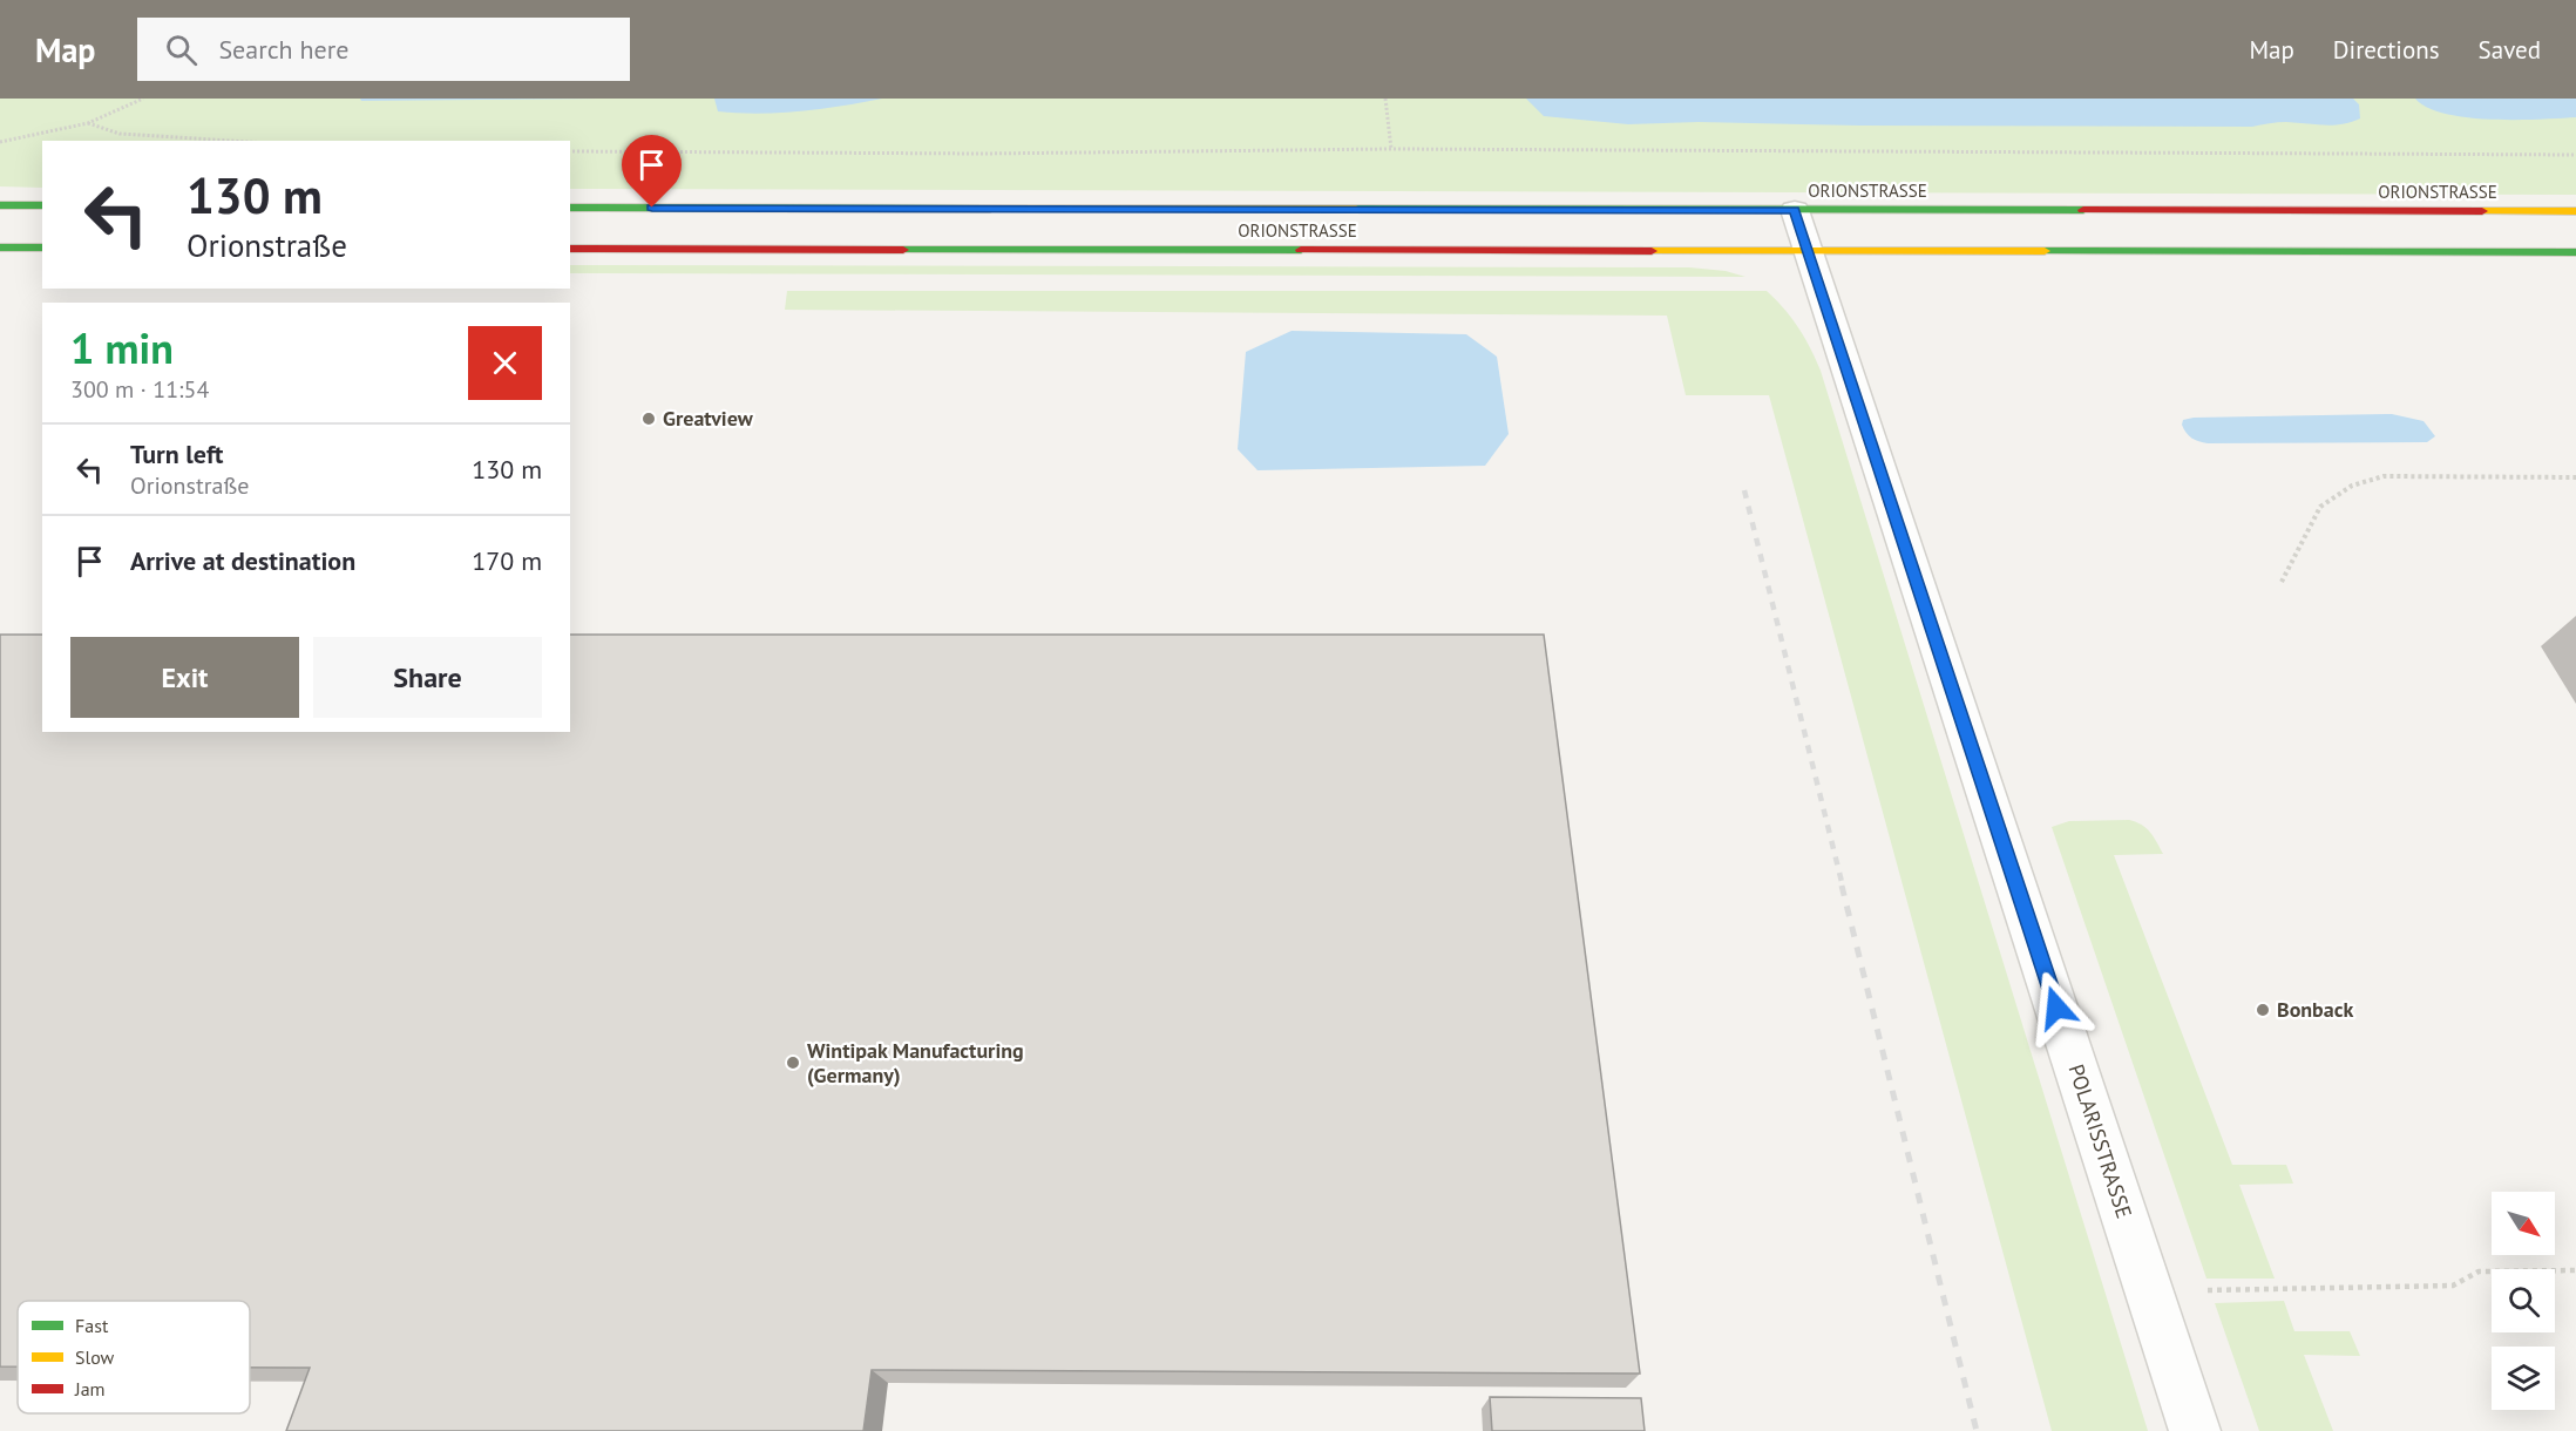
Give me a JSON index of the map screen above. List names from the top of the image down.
{
  "streets": {
    "street": ["ORIONSTRASSE", "POLARISSTRASSE"]
  },
  "crossings": [
    ["ORIONSTRASSE", "POLARISSTRASSE"]
  ],
  "places": ["Greatview", "Bonback", "Wintipak Manufacturing (Germany)"],
  "legend": ["Fast", "Slow", "Jam"],
  "north": "bottom right",
  "page": {
    "header": "Map",
    "search": "Search here",
    "nav": ["Map", "Directions", "Saved"],
    "turn": ["130 m", "Orionstraße"],
    "heading": ["1 min", "300 m · 11:54"],
    "list": [
      {
        "name": "Turn left",
        "note": "Orionstraße",
        "value": "130 m"
      },
      {
        "name": "Arrive at destination",
        "value": "170 m"
      }
    ],
    "buttons": ["Exit", "Share"]
  }
}
